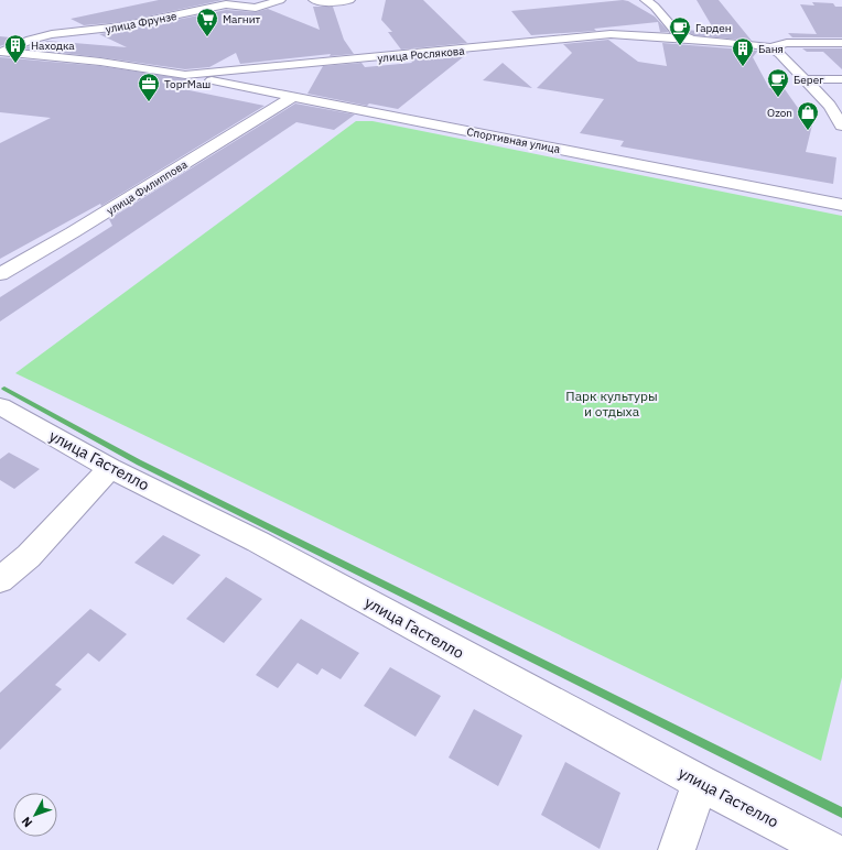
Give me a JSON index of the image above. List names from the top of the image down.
{
  "streets": {
    "street": [
      "улица Фрунзе",
      "улица Рослякова",
      "Спортивная улица",
      "улица Филиппова",
      "улица Гастелло"
    ]
  },
  "crossings": [
    ["улица Фрунзе", "Спортивная улица"],
    ["улица Рослякова", "Спортивная улица"],
    ["Спортивная улица", "улица Филиппова"]
  ],
  "parks": ["Парк культуры и отдыха"],
  "places": {
    "supermarket": ["Магнит"],
    "cafe": ["Гарден", "Берег"],
    "building": ["Находка", "Баня"],
    "office": ["ТоргМаш"],
    "shop": ["Ozon"]
  },
  "north": "bottom left"
}
